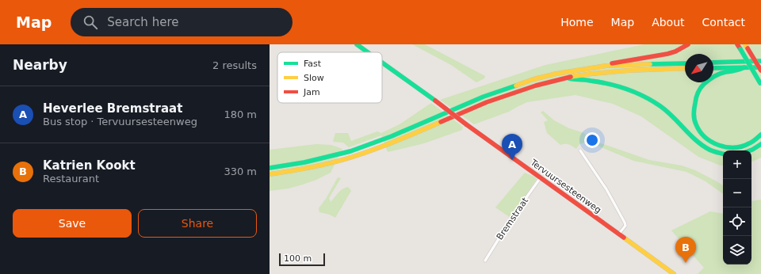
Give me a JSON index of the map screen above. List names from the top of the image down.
{
  "streets": {
    "main road": ["Tervuursesteenweg"],
    "street": ["Bremstraat"]
  },
  "crossings": [
    ["Tervuursesteenweg", "Bremstraat"]
  ],
  "legend": ["Fast", "Slow", "Jam"],
  "scale_bar": "100 m",
  "north": "bottom left",
  "page": {
    "header": "Map",
    "search": "Search here",
    "nav": [
      "Home",
      "Map",
      "About",
      "Contact"
    ],
    "heading": ["Nearby", "2 results"],
    "list": [
      {
        "mark": "A",
        "name": "Heverlee Bremstraat",
        "note": "Bus stop · Tervuursesteenweg",
        "value": "180 m"
      },
      {
        "mark": "B",
        "name": "Katrien Kookt",
        "note": "Restaurant",
        "value": "330 m"
      }
    ],
    "pins": ["A", "B"],
    "map_buttons": ["+", "−"],
    "buttons": ["Save", "Share"],
    "scale": "100 m"
  }
}
